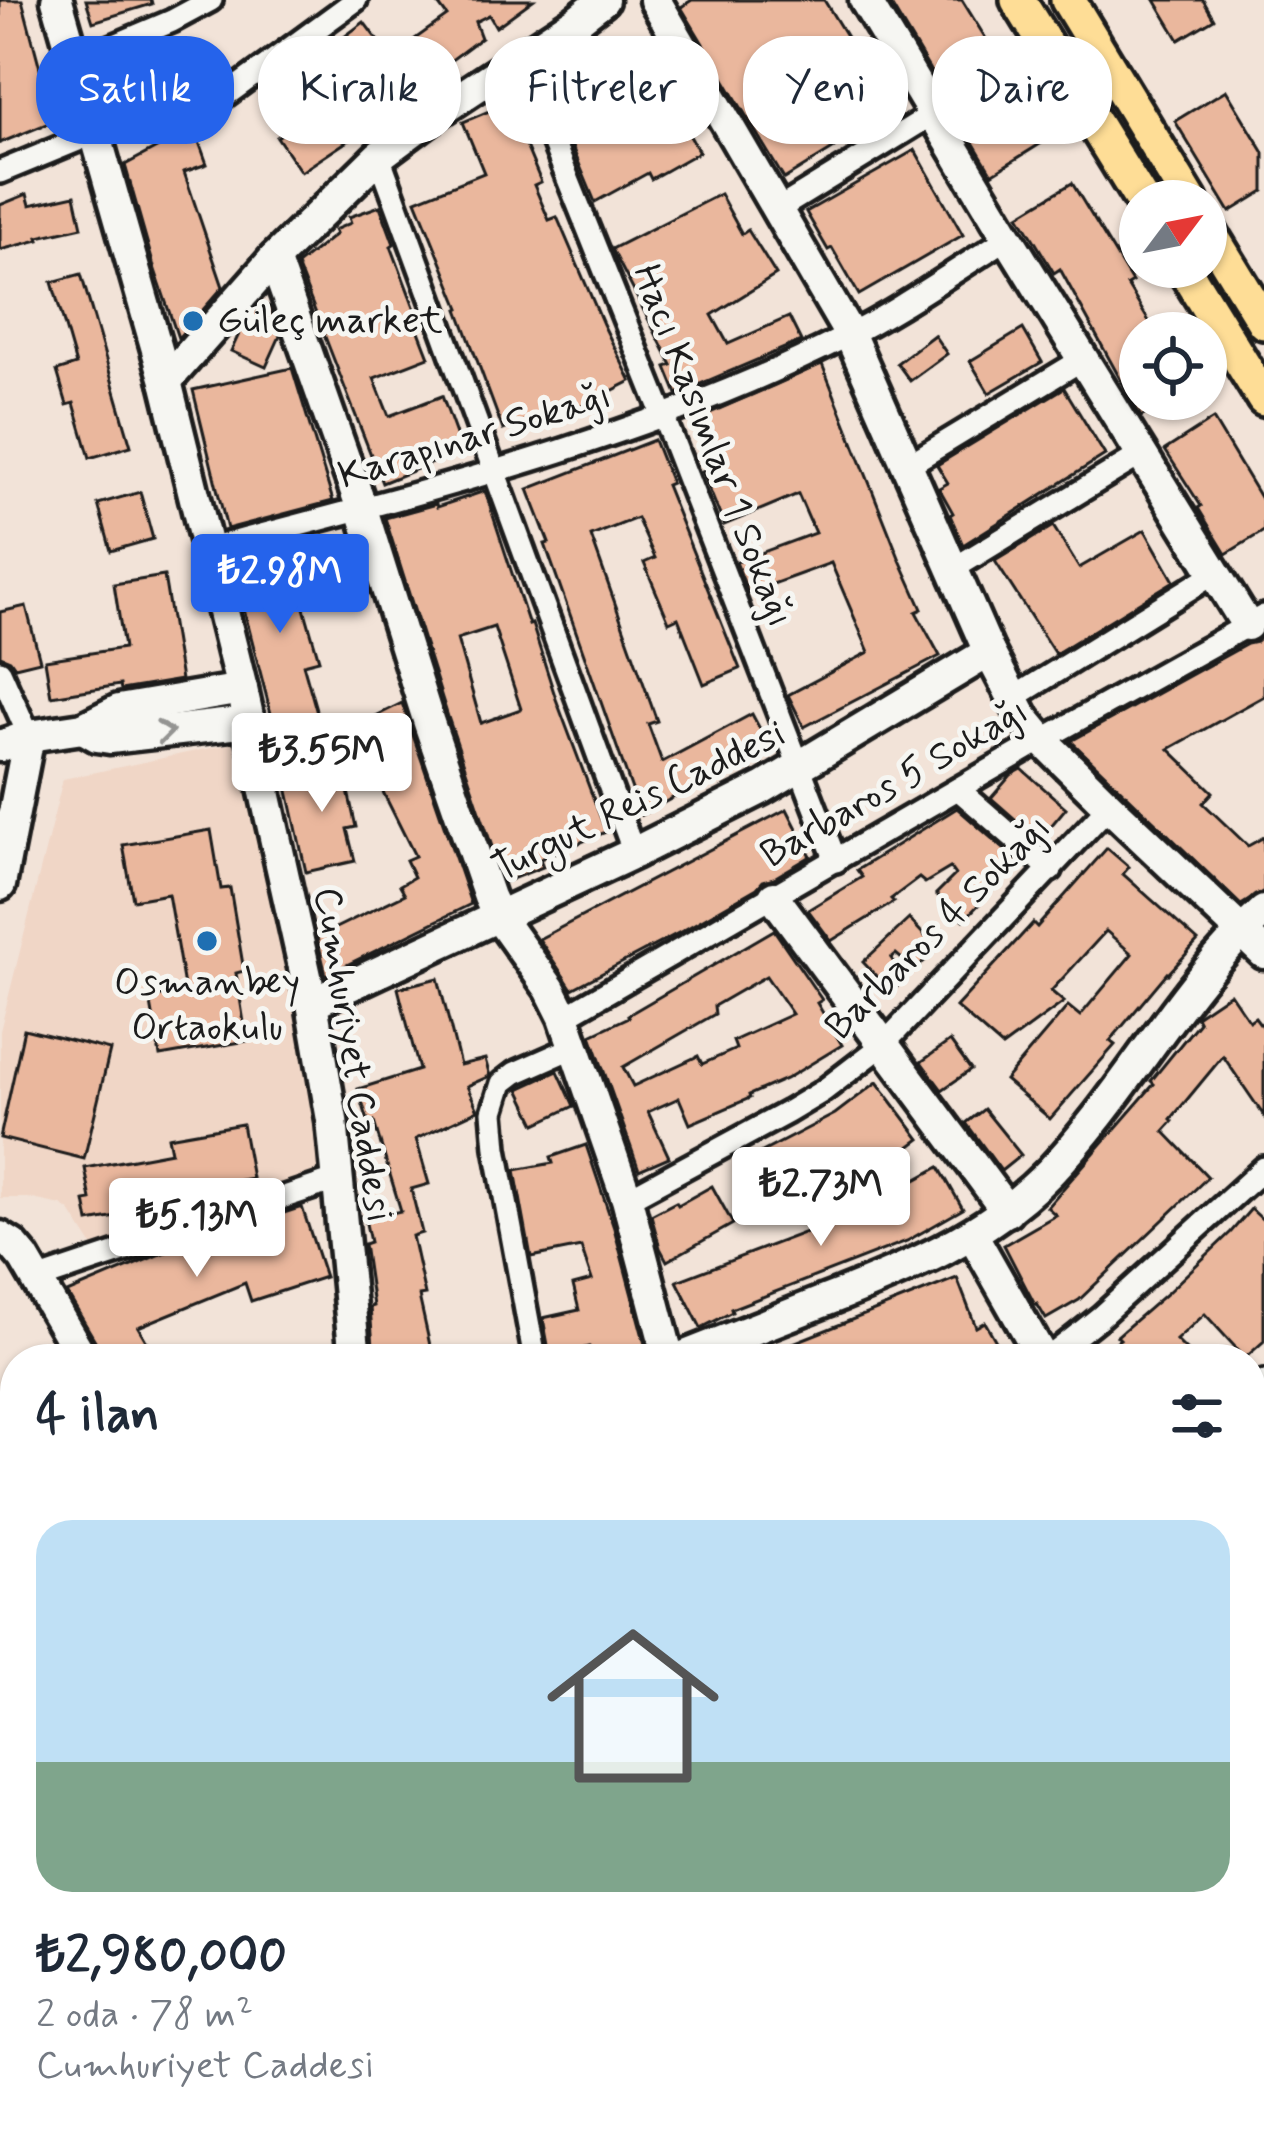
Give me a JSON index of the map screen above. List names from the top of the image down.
{
  "streets": {
    "street": [
      "Karapınar Sokağı",
      "Hacı Kasımlar 1 Sokağı",
      "Barbaros 5 Sokağı",
      "Turgut Reis Caddesi",
      "Barbaros 4 Sokağı",
      "Cumhuriyet Caddesi"
    ]
  },
  "crossings": [
    ["Karapınar Sokağı", "Hacı Kasımlar 1 Sokağı"],
    ["Karapınar Sokağı", "Cumhuriyet Caddesi"],
    ["Hacı Kasımlar 1 Sokağı", "Barbaros 5 Sokağı"],
    ["Hacı Kasımlar 1 Sokağı", "Turgut Reis Caddesi"],
    ["Turgut Reis Caddesi", "Cumhuriyet Caddesi"]
  ],
  "places": ["Güleç market", "Osmanbey Ortaokulu"],
  "north": "top right",
  "page": {
    "chip": [
      "Satılık",
      "Kiralık",
      "Filtreler",
      "Yeni",
      "Daire"
    ],
    "price": [
      "₺2.98M",
      "₺3.55M",
      "₺2.73M",
      "₺5.13M"
    ],
    "heading": "4 ilan",
    "list": [
      {
        "name": "₺2,980,000",
        "note": "2 oda · 78 m² · Cumhuriyet Caddesi"
      }
    ]
  }
}
